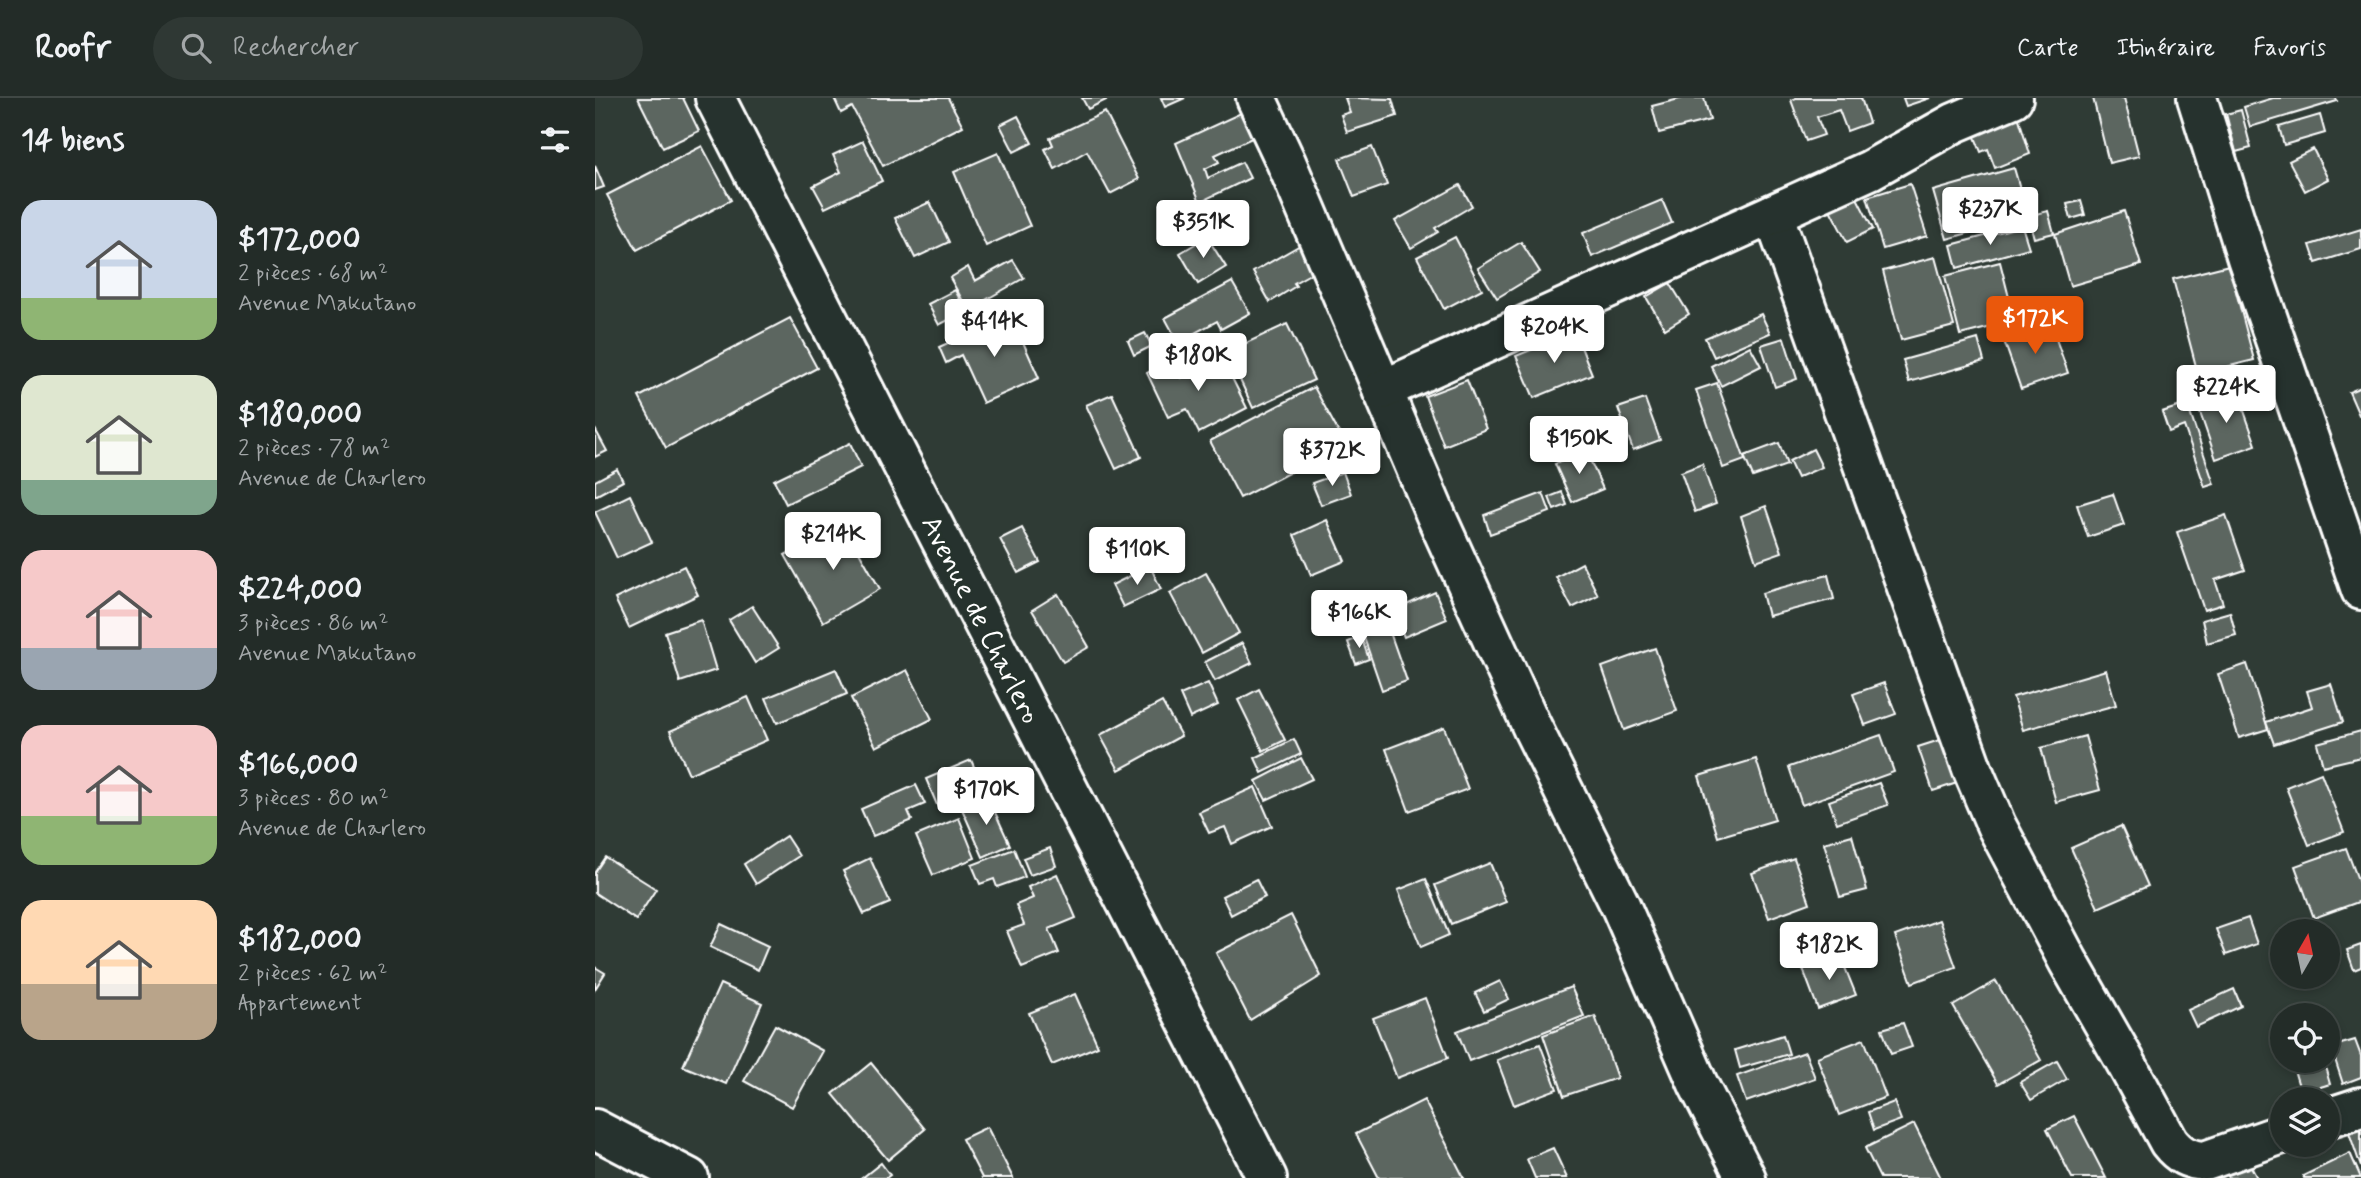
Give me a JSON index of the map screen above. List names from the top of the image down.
{
  "streets": {
    "street": ["Avenue de Charlero"]
  },
  "north": "top",
  "page": {
    "header": "Roofr",
    "search": "Rechercher",
    "nav": ["Carte", "Itinéraire", "Favoris"],
    "heading": "14 biens",
    "list": [
      {
        "name": "$172,000",
        "note": "2 pièces · 68 m² · Avenue Makutano"
      },
      {
        "name": "$180,000",
        "note": "2 pièces · 78 m² · Avenue de Charlero"
      },
      {
        "name": "$224,000",
        "note": "3 pièces · 86 m² · Avenue Makutano"
      },
      {
        "name": "$166,000",
        "note": "3 pièces · 80 m² · Avenue de Charlero"
      },
      {
        "name": "$182,000",
        "note": "2 pièces · 62 m² · Appartement"
      }
    ],
    "price": [
      "$237K",
      "$351K",
      "$172K",
      "$414K",
      "$204K",
      "$180K",
      "$224K",
      "$150K",
      "$372K",
      "$214K",
      "$110K",
      "$166K",
      "$170K",
      "$182K"
    ]
  }
}
